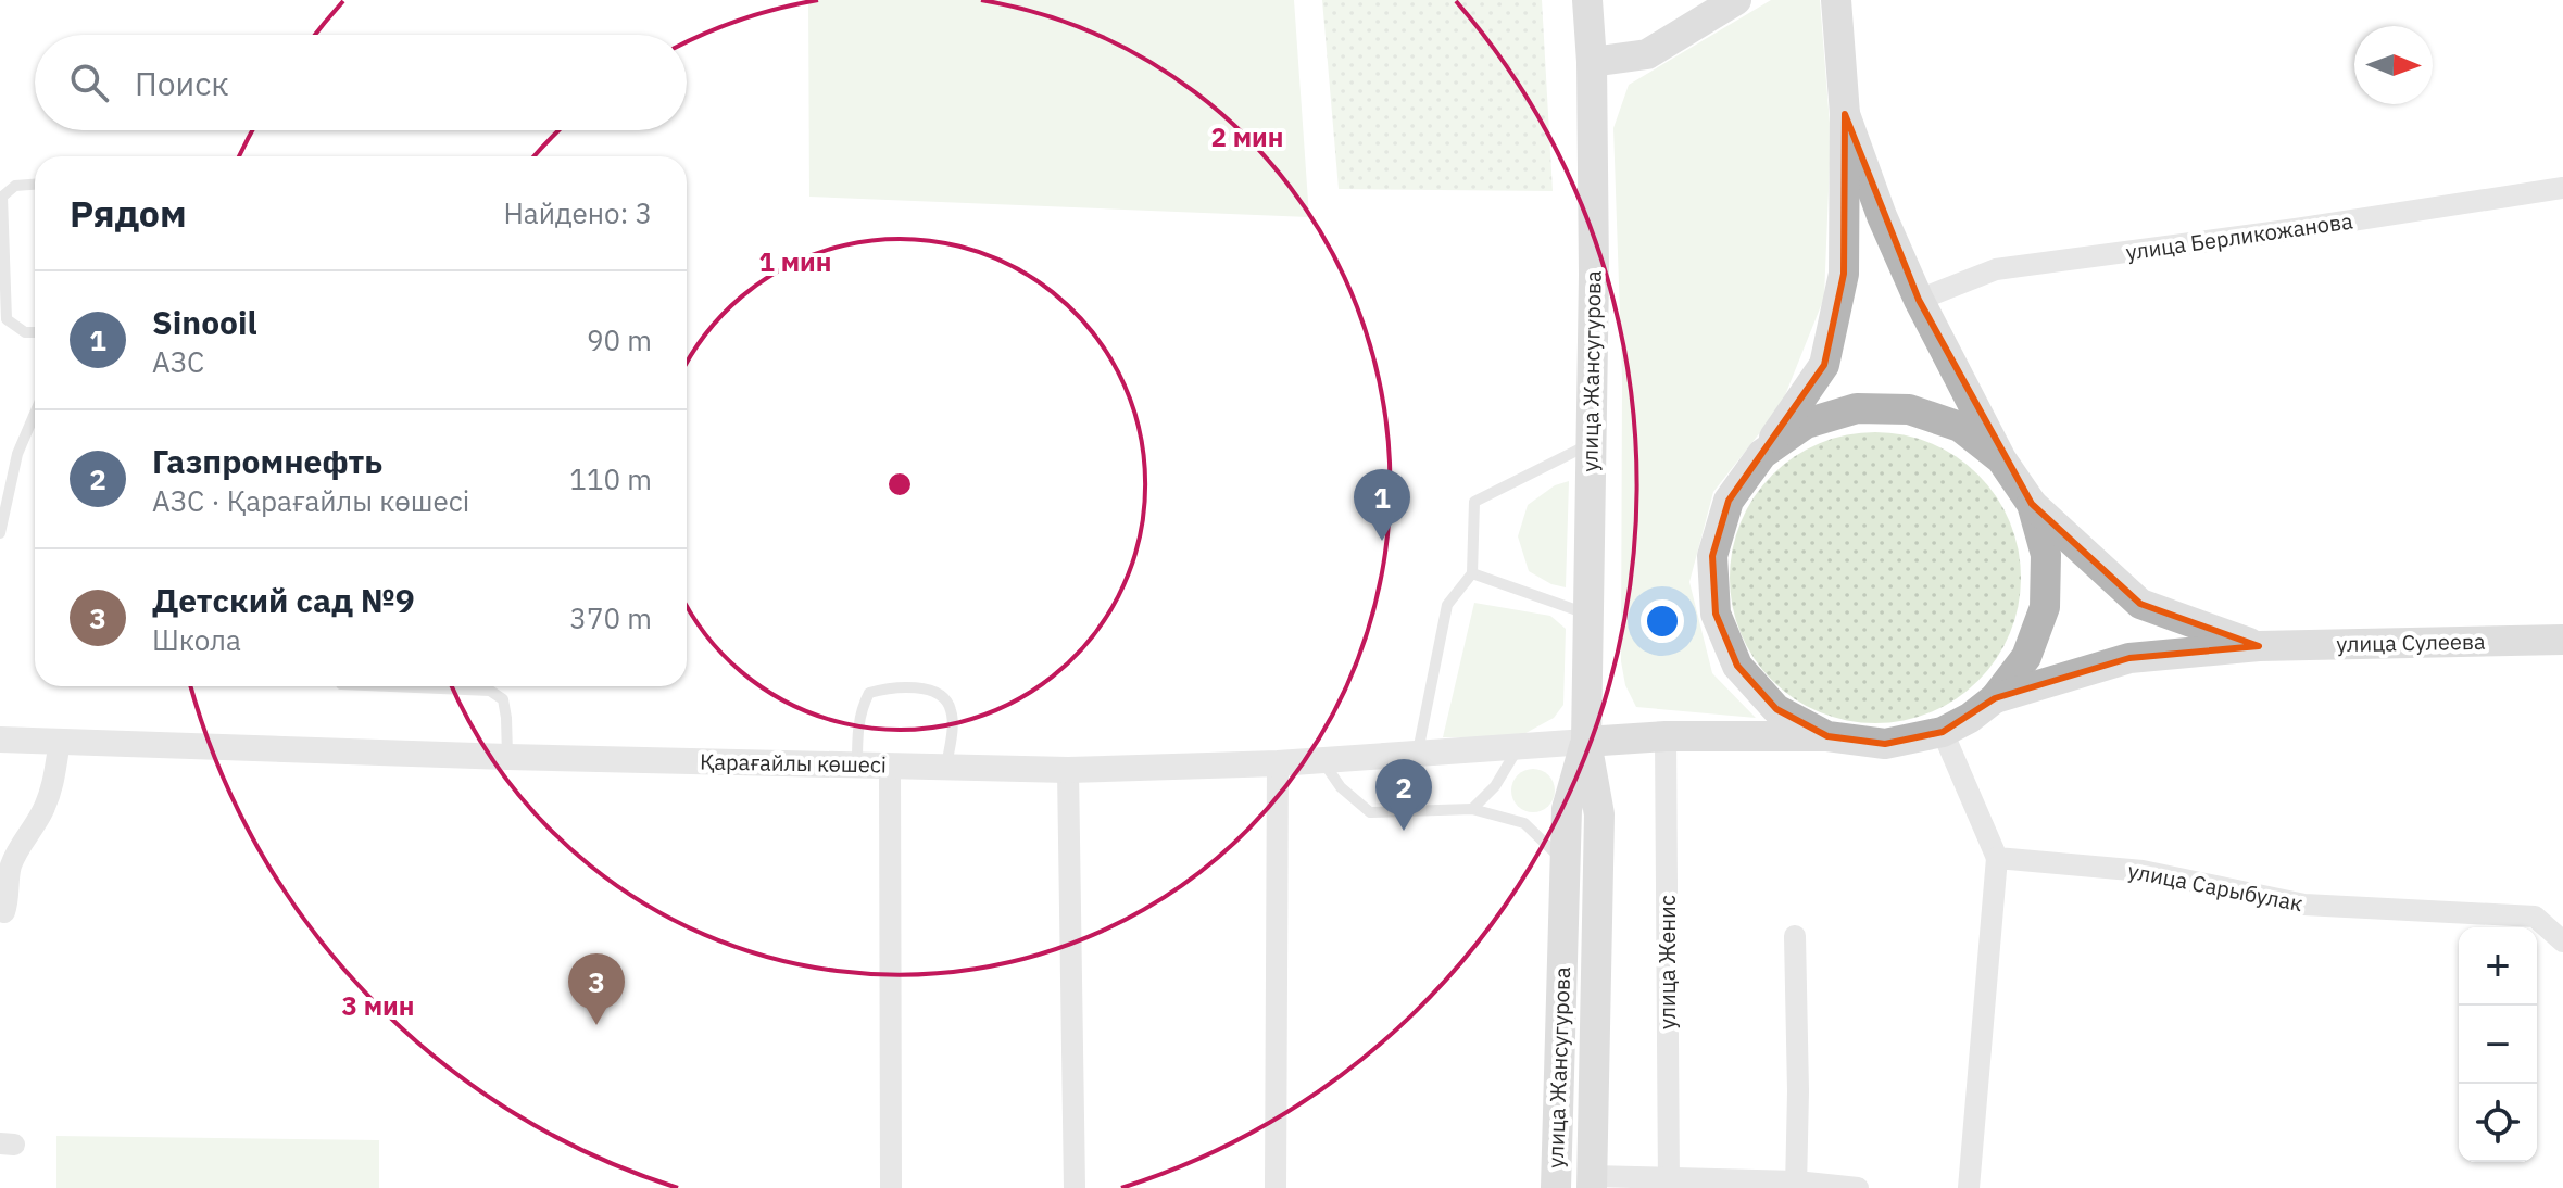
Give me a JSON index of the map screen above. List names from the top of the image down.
{
  "streets": {
    "main road": ["улица Жансугурова", "улица Сулеева"],
    "street": [
      "улица Берликожанова",
      "Қарағайлы көшесі",
      "улица Сарыбулак",
      "улица Женис"
    ]
  },
  "crossings": [
    ["улица Жансугурова", "Қарағайлы көшесі"]
  ],
  "north": "right",
  "page": {
    "search": "Поиск",
    "heading": ["Рядом", "Найдено: 3"],
    "list": [
      {
        "mark": "1",
        "name": "Sinooil",
        "note": "АЗС",
        "value": "90 m"
      },
      {
        "mark": "2",
        "name": "Газпромнефть",
        "note": "АЗС · Қарағайлы көшесі",
        "value": "110 m"
      },
      {
        "mark": "3",
        "name": "Детский сад №9",
        "note": "Школа",
        "value": "370 m"
      }
    ],
    "pins": ["1", "2", "3"],
    "map_buttons": ["+", "−"]
  },
  "rings": ["2 мин", "1 мин", "3 мин"]
}
